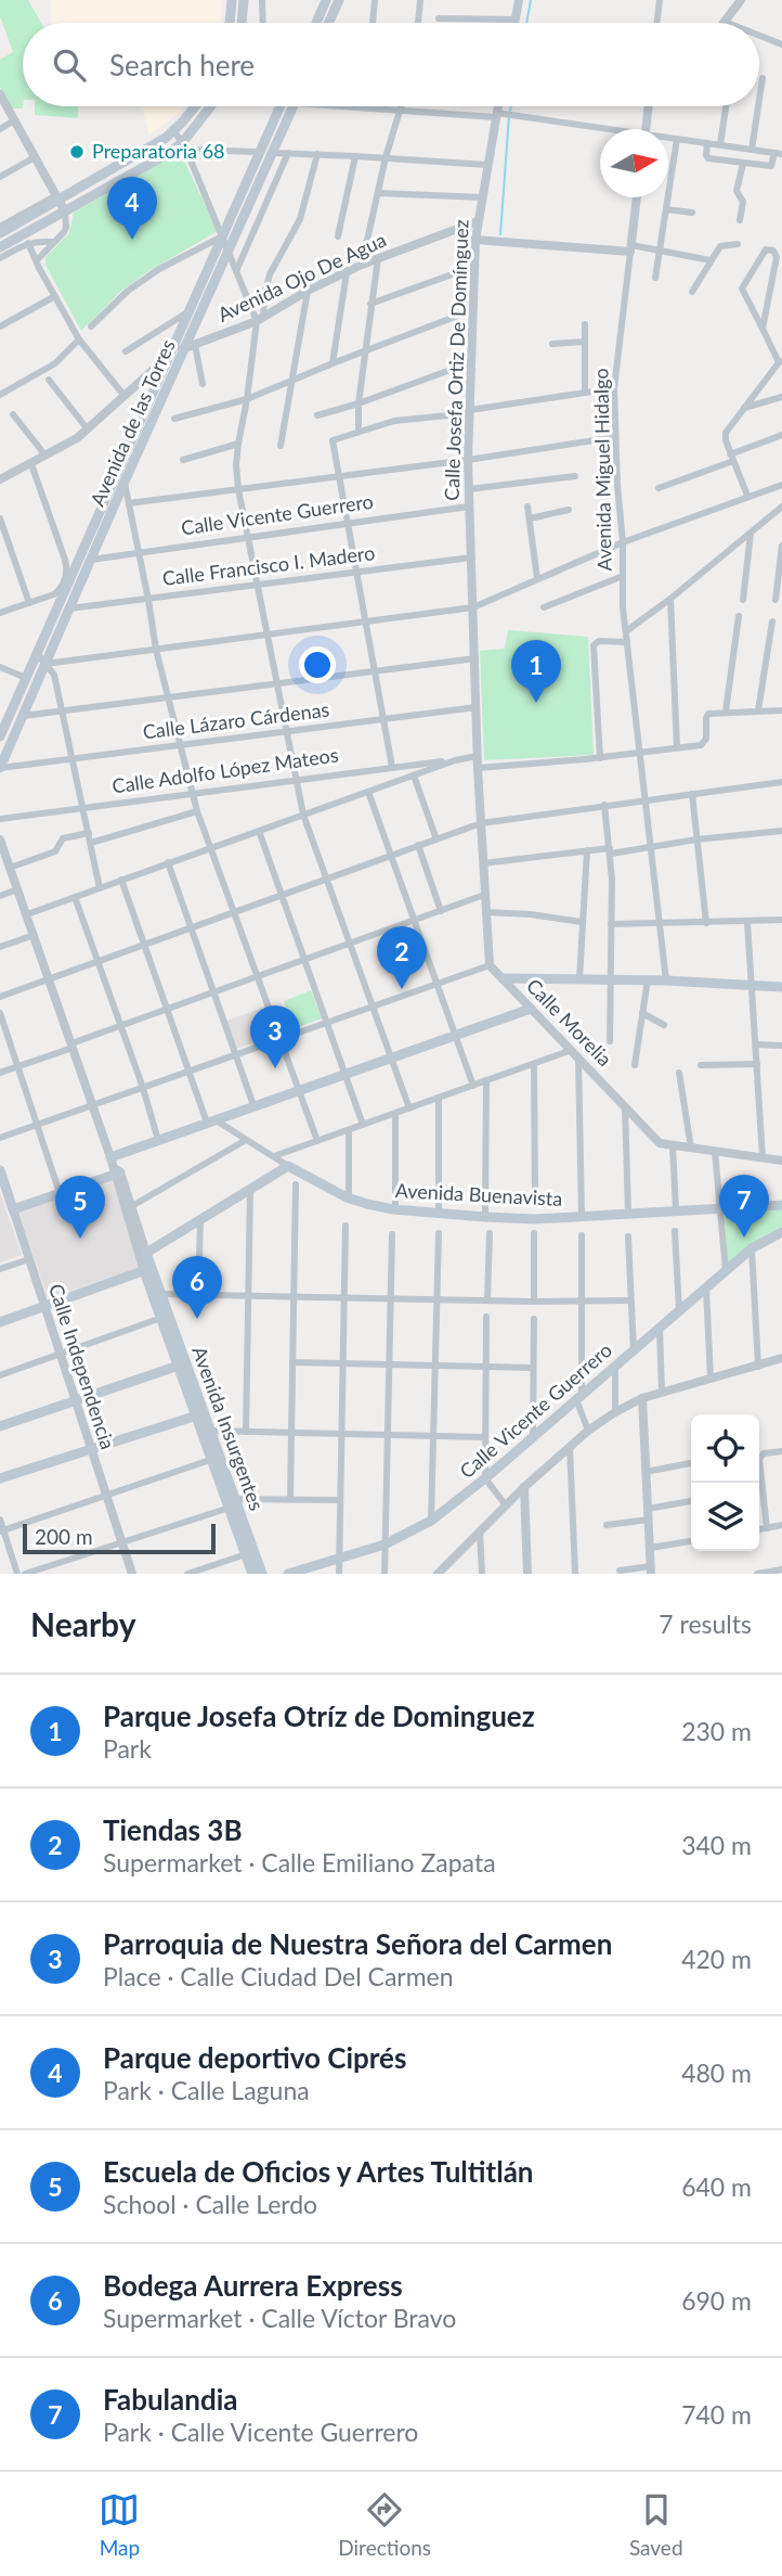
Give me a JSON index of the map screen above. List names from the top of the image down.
{
  "streets": {
    "main road": [
      "Avenida de las Torres",
      "Calle Vicente Guerrero",
      "Avenida Buenavista",
      "Calle Independencia",
      "Avenida Insurgentes"
    ],
    "street": [
      "Avenida Ojo De Agua",
      "Calle Josefa Ortiz De Domínguez",
      "Avenida Miguel Hidalgo",
      "Calle Francisco I. Madero",
      "Calle Lázaro Cárdenas",
      "Calle Adolfo López Mateos",
      "Calle Morelia"
    ]
  },
  "crossings": [
    ["Avenida Ojo De Agua", "Calle Josefa Ortiz De Domínguez"],
    ["Avenida Ojo De Agua", "Avenida de las Torres"],
    ["Calle Josefa Ortiz De Domínguez", "Calle Vicente Guerrero"],
    ["Calle Josefa Ortiz De Domínguez", "Calle Francisco I. Madero"],
    ["Calle Josefa Ortiz De Domínguez", "Calle Lázaro Cárdenas"],
    ["Avenida de las Torres", "Calle Vicente Guerrero"],
    ["Avenida de las Torres", "Calle Francisco I. Madero"],
    ["Avenida de las Torres", "Calle Lázaro Cárdenas"]
  ],
  "places": ["Preparatoria 68"],
  "scale_bar": "200 m",
  "north": "right",
  "page": {
    "search": "Search here",
    "pins": [
      "4",
      "1",
      "2",
      "3",
      "7",
      "5",
      "6"
    ],
    "scale": "200 m",
    "heading": ["Nearby", "7 results"],
    "list": [
      {
        "mark": "1",
        "name": "Parque Josefa Otríz de Dominguez",
        "note": "Park",
        "value": "230 m"
      },
      {
        "mark": "2",
        "name": "Tiendas 3B",
        "note": "Supermarket · Calle Emiliano Zapata",
        "value": "340 m"
      },
      {
        "mark": "3",
        "name": "Parroquia de Nuestra Señora del Carmen",
        "note": "Place · Calle Ciudad Del Carmen",
        "value": "420 m"
      },
      {
        "mark": "4",
        "name": "Parque deportivo Ciprés",
        "note": "Park · Calle Laguna",
        "value": "480 m"
      },
      {
        "mark": "5",
        "name": "Escuela de Oficios y Artes Tultitlán",
        "note": "School · Calle Lerdo",
        "value": "640 m"
      },
      {
        "mark": "6",
        "name": "Bodega Aurrera Express",
        "note": "Supermarket · Calle Víctor Bravo",
        "value": "690 m"
      },
      {
        "mark": "7",
        "name": "Fabulandia",
        "note": "Park · Calle Vicente Guerrero",
        "value": "740 m"
      }
    ],
    "nav": ["Map", "Directions", "Saved"]
  }
}
